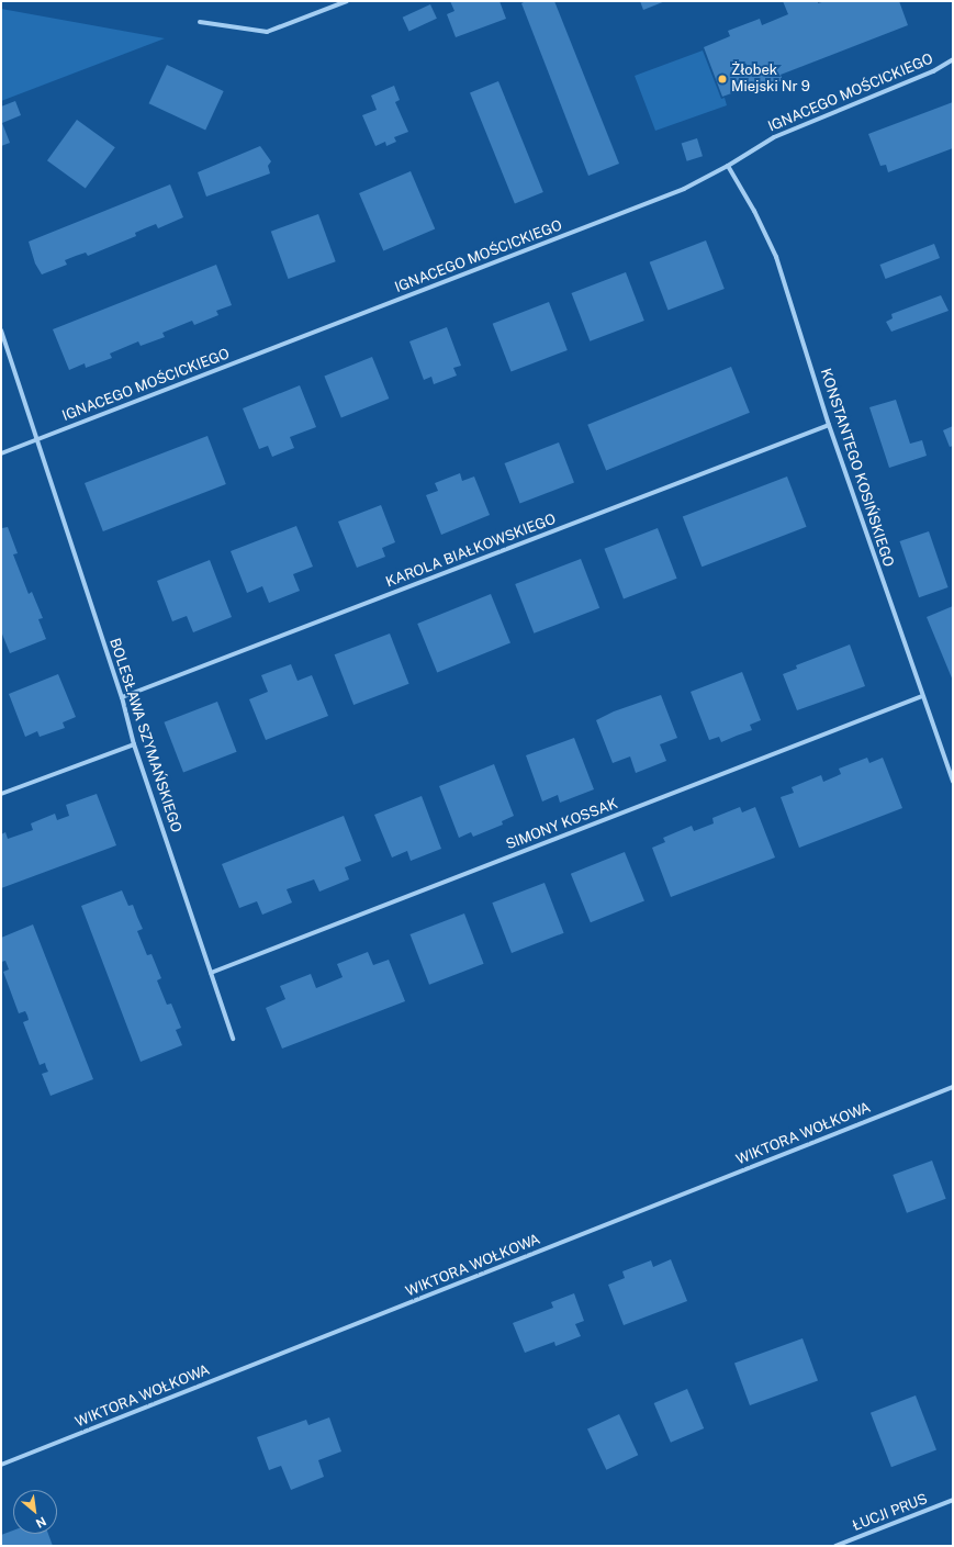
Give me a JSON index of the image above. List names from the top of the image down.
{
  "streets": {
    "street": [
      "IGNACEGO MOŚCICKIEGO",
      "KONSTANTEGO KOSIŃSKIEGO",
      "KAROLA BIAŁKOWSKIEGO",
      "BOLESŁAWA SZYMAŃSKIEGO",
      "SIMONY KOSSAK",
      "WIKTORA WOŁKOWA",
      "ŁUCJI PRUS"
    ]
  },
  "crossings": [
    ["IGNACEGO MOŚCICKIEGO", "KONSTANTEGO KOSIŃSKIEGO"],
    ["IGNACEGO MOŚCICKIEGO", "BOLESŁAWA SZYMAŃSKIEGO"],
    ["KONSTANTEGO KOSIŃSKIEGO", "KAROLA BIAŁKOWSKIEGO"],
    ["KONSTANTEGO KOSIŃSKIEGO", "SIMONY KOSSAK"],
    ["KAROLA BIAŁKOWSKIEGO", "BOLESŁAWA SZYMAŃSKIEGO"],
    ["BOLESŁAWA SZYMAŃSKIEGO", "SIMONY KOSSAK"]
  ],
  "places": ["Żłobek Miejski Nr 9"],
  "north": "bottom right"
}
